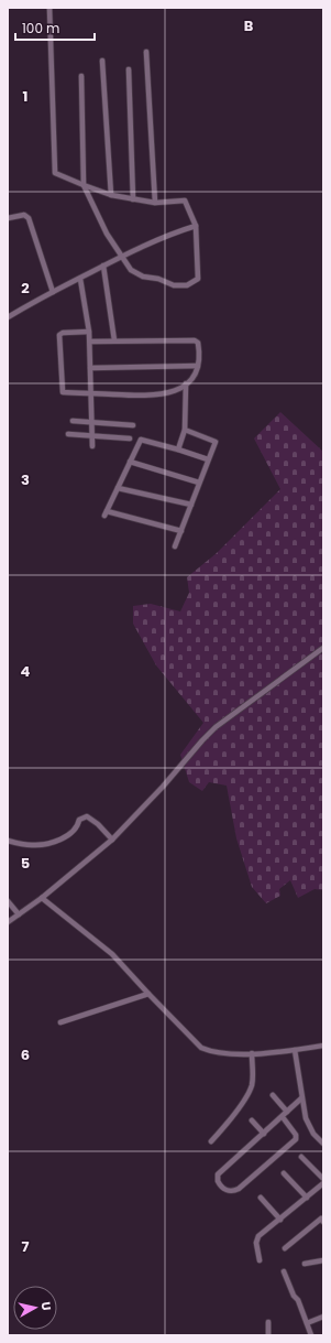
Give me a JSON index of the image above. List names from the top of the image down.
{
  "scale_bar": "100 m",
  "north": "right",
  "grid": {
    "columns": ["B"],
    "rows": [
      "1",
      "2",
      "3",
      "4",
      "5",
      "6",
      "7"
    ]
  }
}
